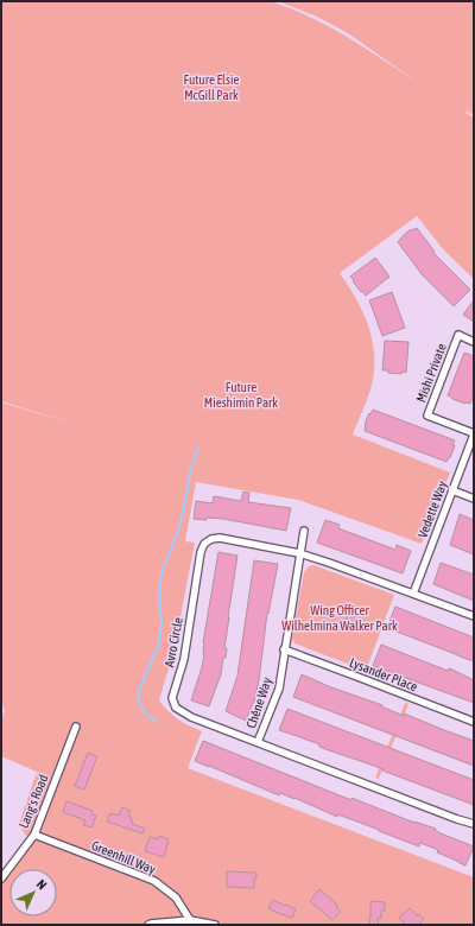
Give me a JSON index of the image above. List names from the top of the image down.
{
  "streets": {
    "street": [
      "Mishi Private",
      "Vedette Way",
      "Avro Circle",
      "Lysander Place",
      "Chêne Way",
      "Lang's Road",
      "Greenhill Way"
    ]
  },
  "crossings": [
    ["Mishi Private", "Vedette Way"],
    ["Vedette Way", "Avro Circle"],
    ["Avro Circle", "Chêne Way"],
    ["Lysander Place", "Chêne Way"],
    ["Lang's Road", "Greenhill Way"]
  ],
  "parks": ["Future Elsie McGill Park", "Future Mieshimin Park", "Wing Officer Wilhelmina Walker Park"],
  "north": "top right"
}
